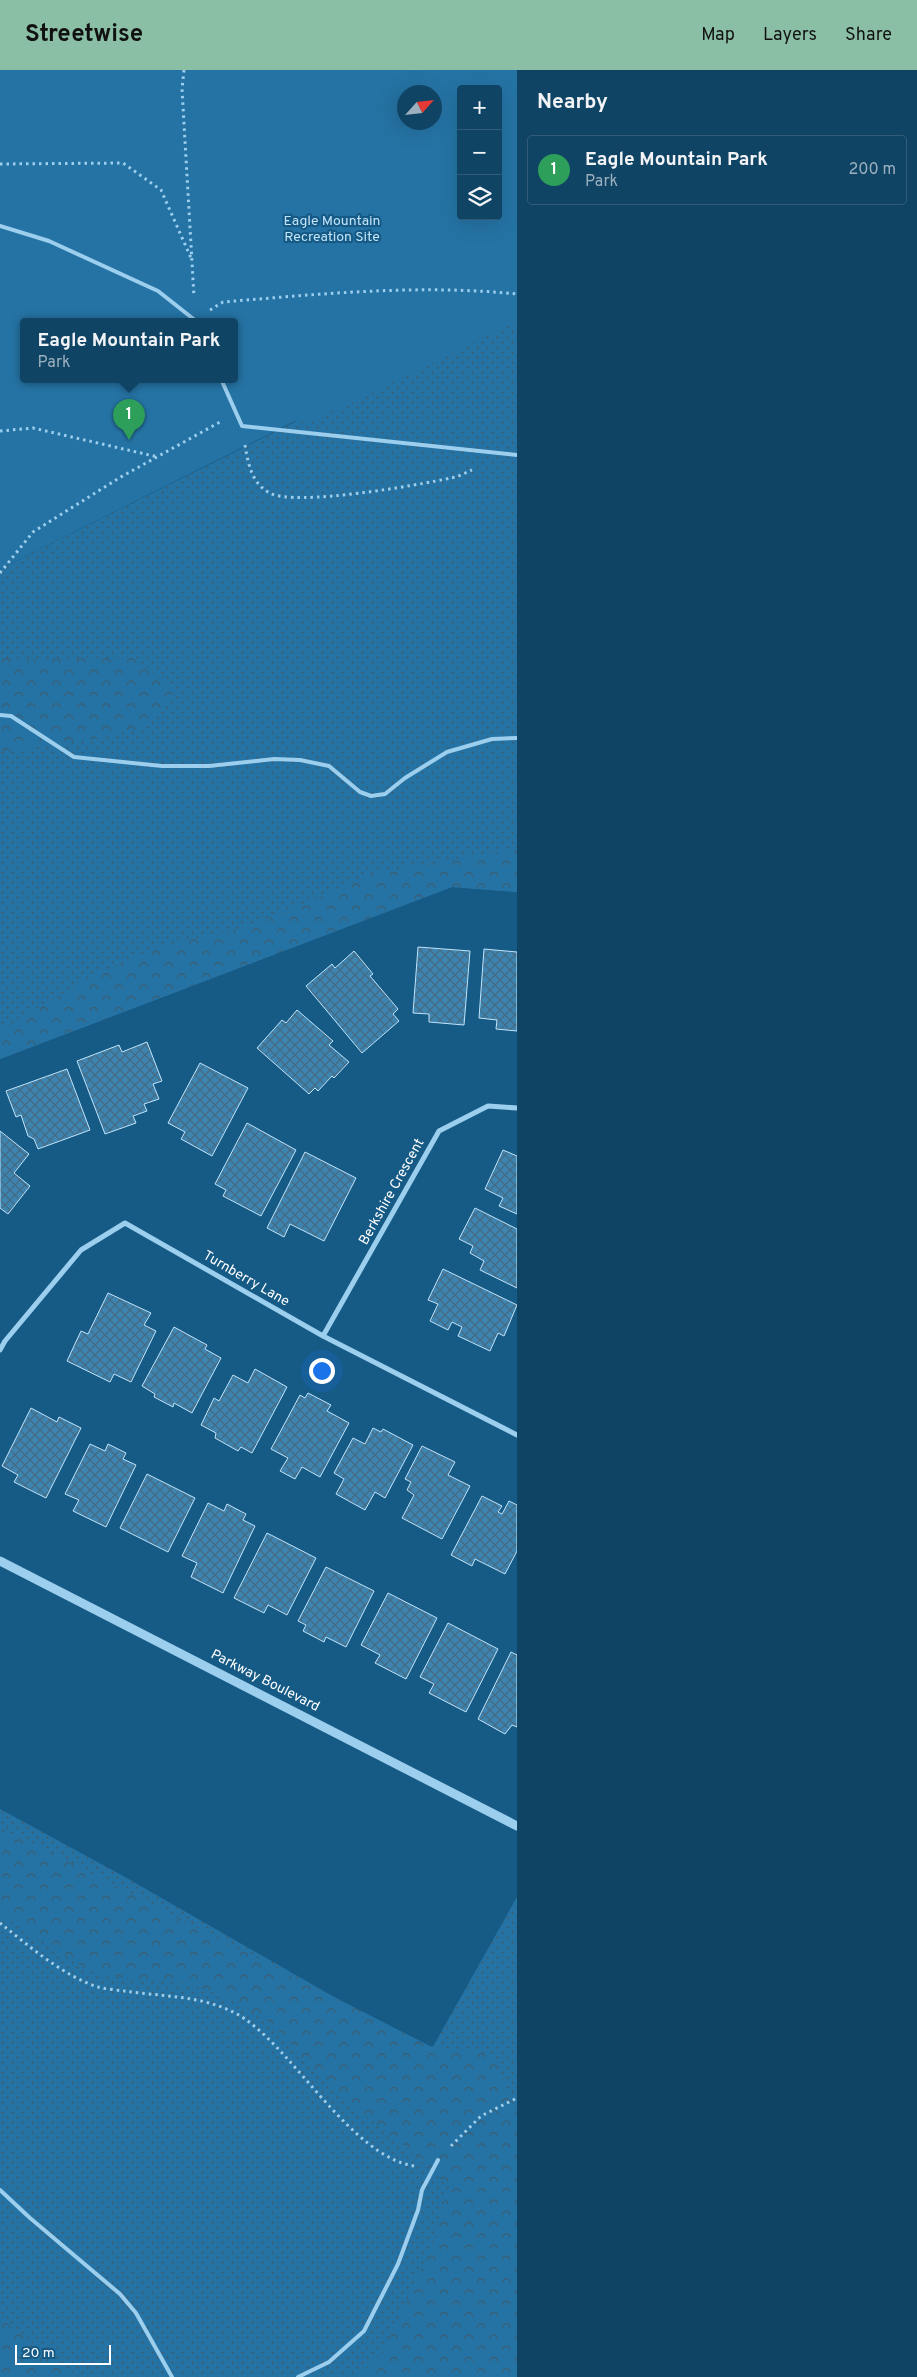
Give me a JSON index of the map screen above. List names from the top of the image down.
{
  "streets": {
    "street": ["Berkshire Crescent", "Turnberry Lane", "Parkway Boulevard"]
  },
  "crossings": [
    ["Berkshire Crescent", "Turnberry Lane"]
  ],
  "parks": ["Eagle Mountain Recreation Site"],
  "scale_bar": "20 m",
  "north": "top right",
  "page": {
    "header": "Streetwise",
    "nav": ["Map", "Layers", "Share"],
    "heading": "Nearby",
    "map_buttons": ["+", "−"],
    "list": [
      {
        "mark": "1",
        "name": "Eagle Mountain Park",
        "note": "Park",
        "value": "200 m"
      }
    ],
    "popup": ["Eagle Mountain Park", "Park"],
    "pins": "1",
    "scale": "20 m"
  }
}
